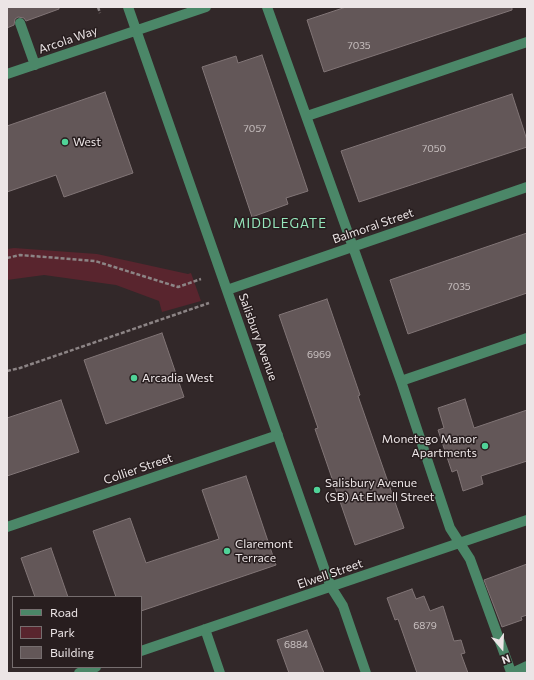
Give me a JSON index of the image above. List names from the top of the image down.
{
  "streets": {
    "street": [
      "Arcola Way",
      "Balmoral Street",
      "Salisbury Avenue",
      "Collier Street",
      "Elwell Street"
    ]
  },
  "crossings": [
    ["Arcola Way", "Salisbury Avenue"],
    ["Balmoral Street", "Salisbury Avenue"],
    ["Salisbury Avenue", "Collier Street"],
    ["Salisbury Avenue", "Elwell Street"]
  ],
  "districts": ["MIDDLEGATE"],
  "places": [
    "West",
    "Arcadia West",
    "Monetego Manor Apartments",
    "Salisbury Avenue (SB) At Elwell Street",
    "Claremont Terrace"
  ],
  "house_numbers": [
    "7035",
    "7057",
    "7050",
    "7035",
    "6969",
    "6879",
    "6884"
  ],
  "legend": ["Road", "Park", "Building"],
  "north": "bottom"
}
